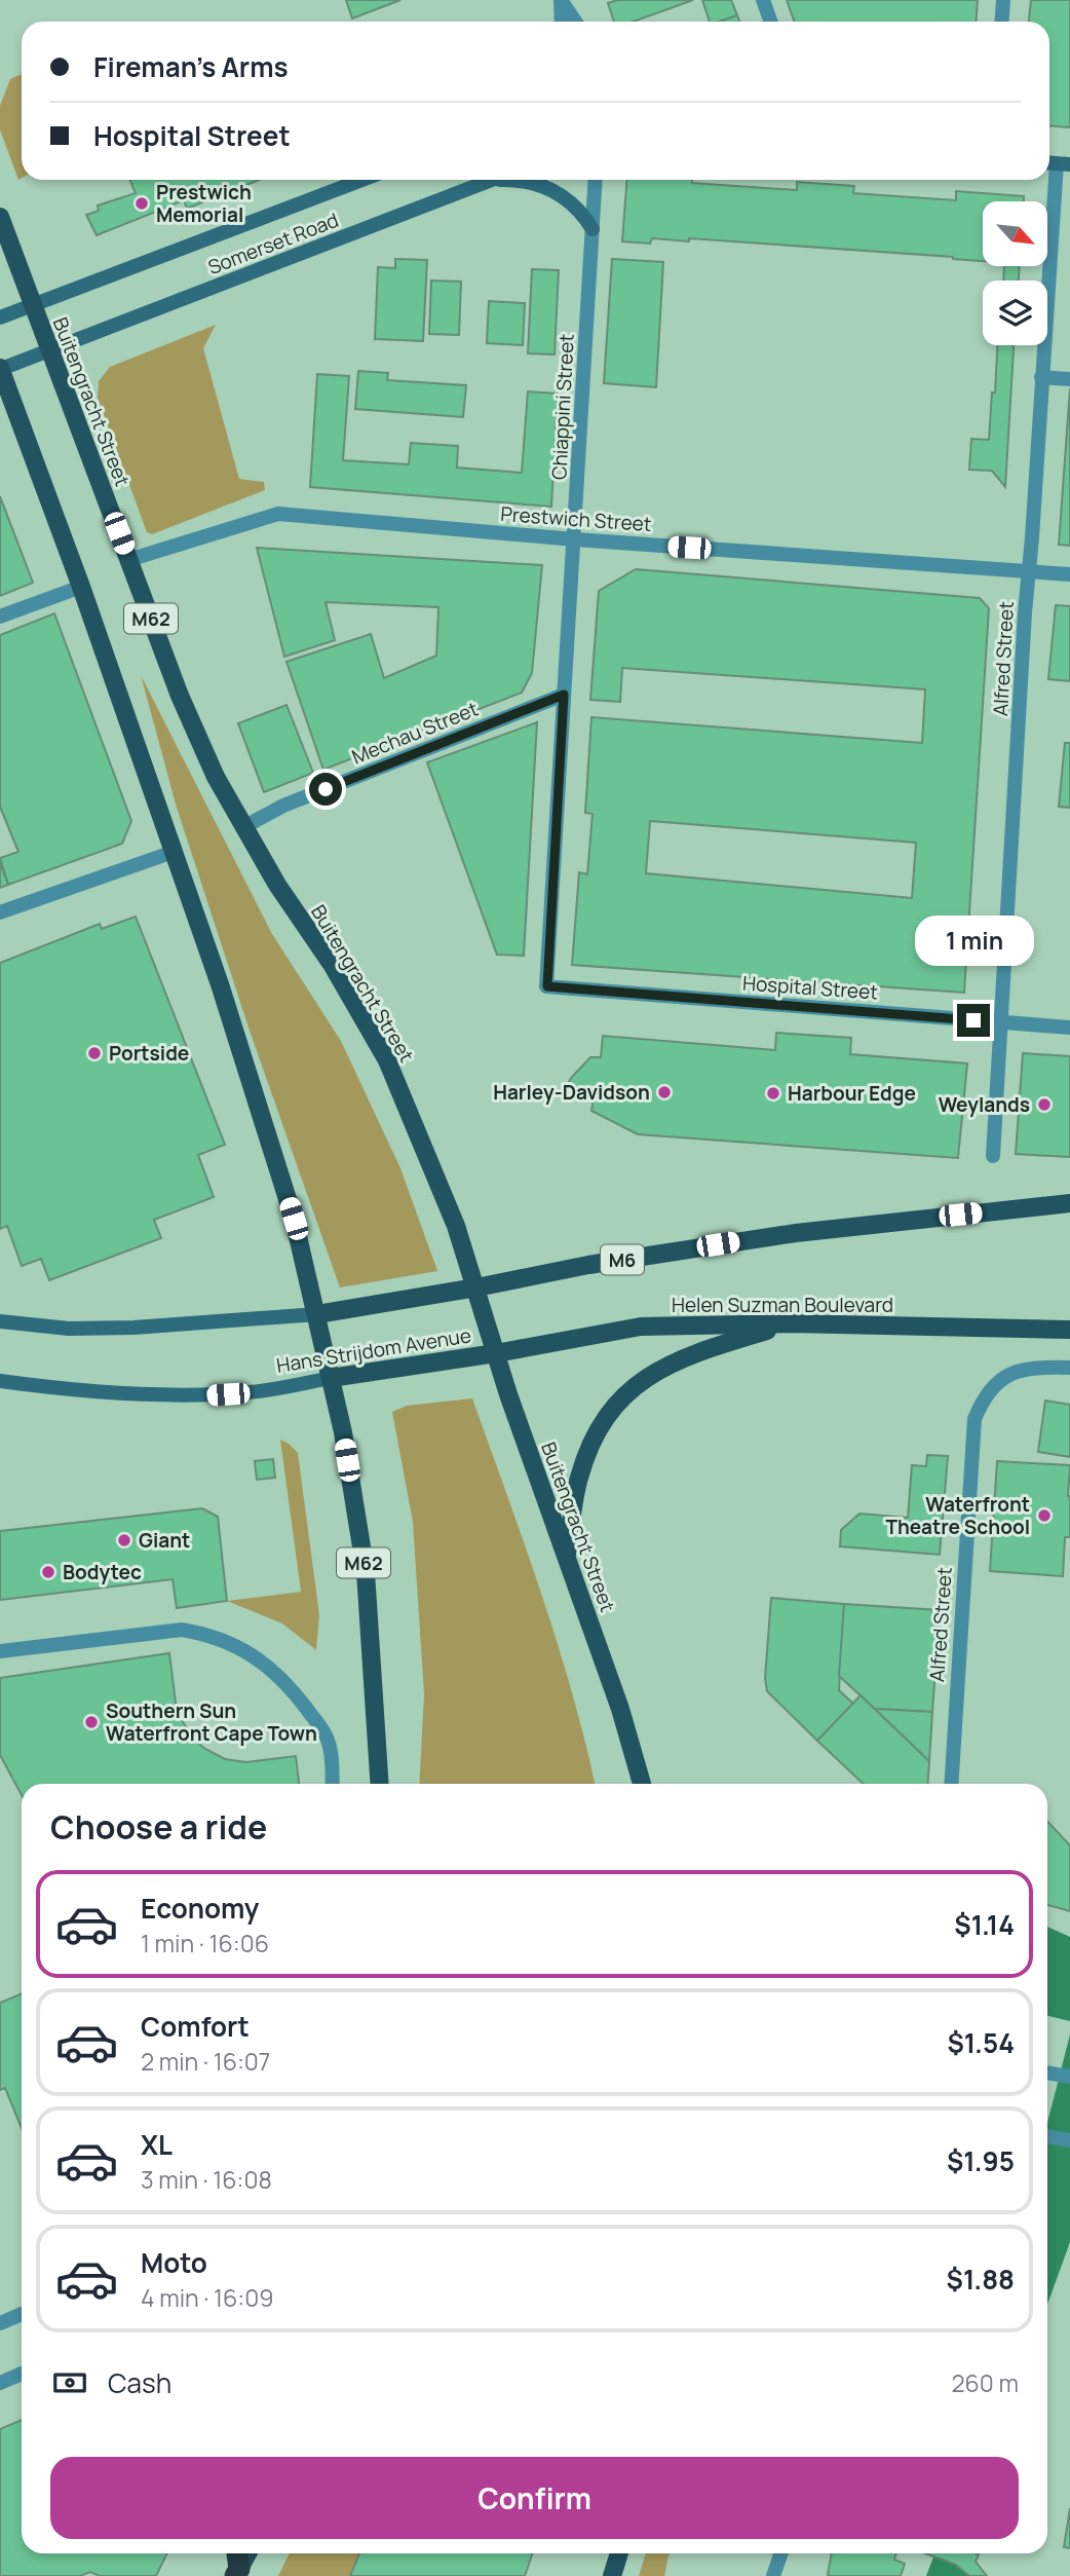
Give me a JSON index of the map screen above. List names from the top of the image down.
{
  "streets": {
    "main road": [
      "Somerset Road",
      "Buitengracht Street",
      "M62",
      "M6",
      "Helen Suzman Boulevard",
      "Hans Strijdom Avenue"
    ],
    "street": [
      "Chiappini Street",
      "Prestwich Street",
      "Alfred Street",
      "Mechau Street",
      "Hospital Street"
    ]
  },
  "crossings": [
    ["Somerset Road", "Buitengracht Street"],
    ["Somerset Road", "M62"],
    ["Buitengracht Street", "Prestwich Street"],
    ["Buitengracht Street", "Mechau Street"],
    ["Buitengracht Street", "M6"],
    ["Buitengracht Street", "Helen Suzman Boulevard"],
    ["Buitengracht Street", "Hans Strijdom Avenue"],
    ["Chiappini Street", "Prestwich Street"],
    ["Chiappini Street", "Mechau Street"],
    ["Chiappini Street", "Hospital Street"],
    ["Prestwich Street", "Alfred Street"],
    ["M62", "M6"],
    ["M62", "Hans Strijdom Avenue"],
    ["Alfred Street", "Hospital Street"],
    ["Helen Suzman Boulevard", "Hans Strijdom Avenue"]
  ],
  "places": [
    "Prestwich Memorial",
    "Portside",
    "Harley-Davidson",
    "Harbour Edge",
    "Weylands",
    "Waterfront Theatre School",
    "Giant",
    "Bodytec",
    "Southern Sun Waterfront Cape Town"
  ],
  "north": "bottom right",
  "page": {
    "banner": ["Fireman's Arms", "Hospital Street"],
    "bubble": "1 min",
    "heading": "Choose a ride",
    "list": [
      {
        "name": "Economy",
        "note": "1 min · 16:06",
        "value": "$1.14"
      },
      {
        "name": "Comfort",
        "note": "2 min · 16:07",
        "value": "$1.54"
      },
      {
        "name": "XL",
        "note": "3 min · 16:08",
        "value": "$1.95"
      },
      {
        "name": "Moto",
        "note": "4 min · 16:09",
        "value": "$1.88"
      }
    ],
    "pay": ["Cash", "260 m"],
    "buttons": "Confirm"
  }
}
